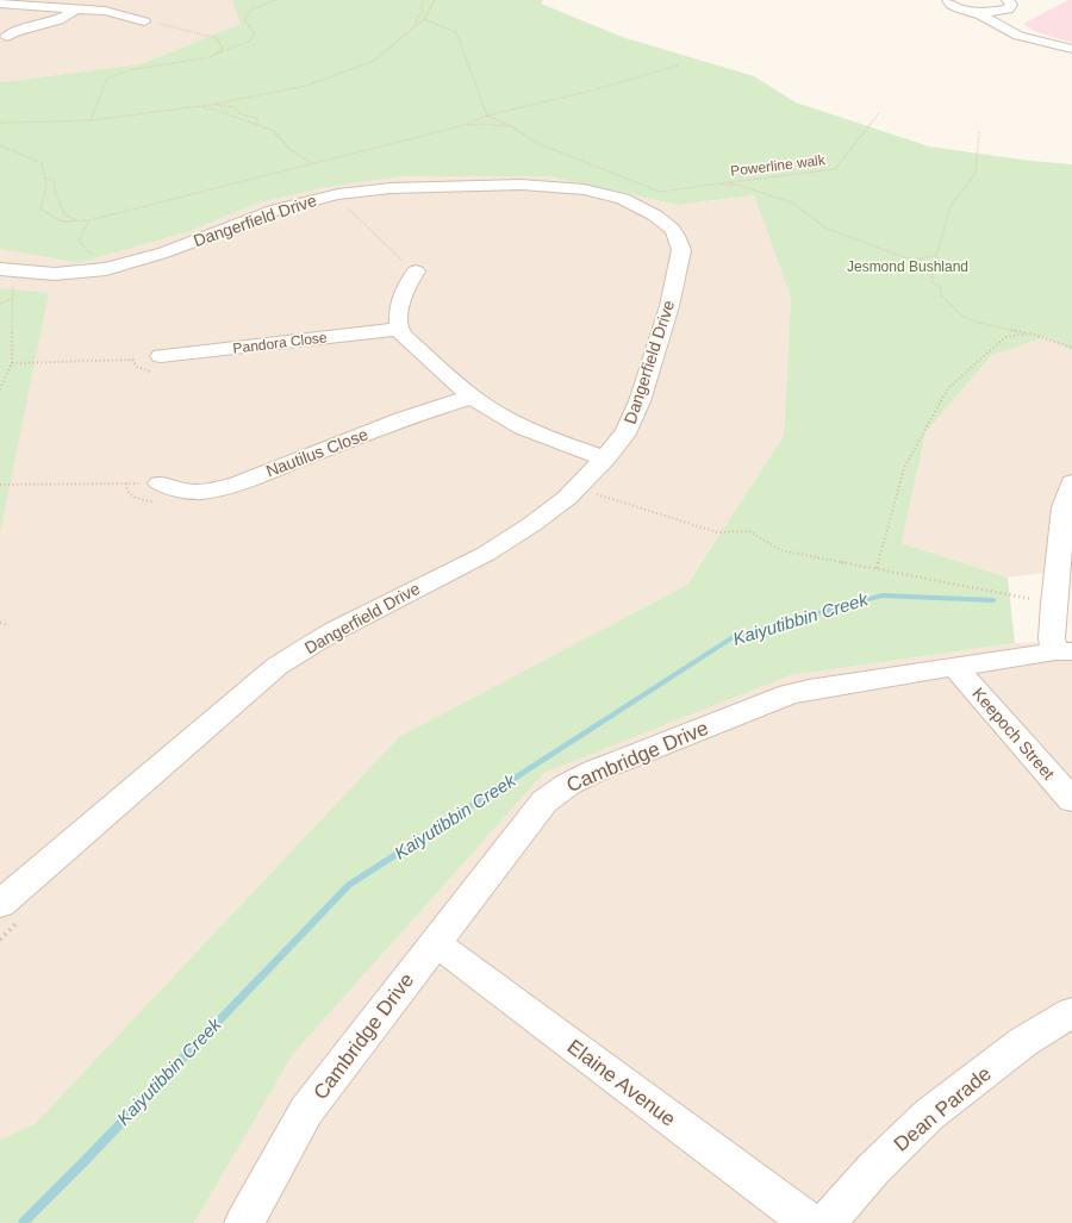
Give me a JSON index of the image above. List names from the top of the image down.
{
  "streets": {
    "street": [
      "Dangerfield Drive",
      "Pandora Close",
      "Nautilus Close",
      "Keepoch Street",
      "Cambridge Drive",
      "Elaine Avenue",
      "Dean Parade"
    ],
    "path": ["Powerline walk"]
  },
  "crossings": [
    ["Keepoch Street", "Cambridge Drive"],
    ["Cambridge Drive", "Elaine Avenue"]
  ],
  "water": ["Kaiyutibbin Creek"],
  "parks": ["Jesmond Bushland"]
}
